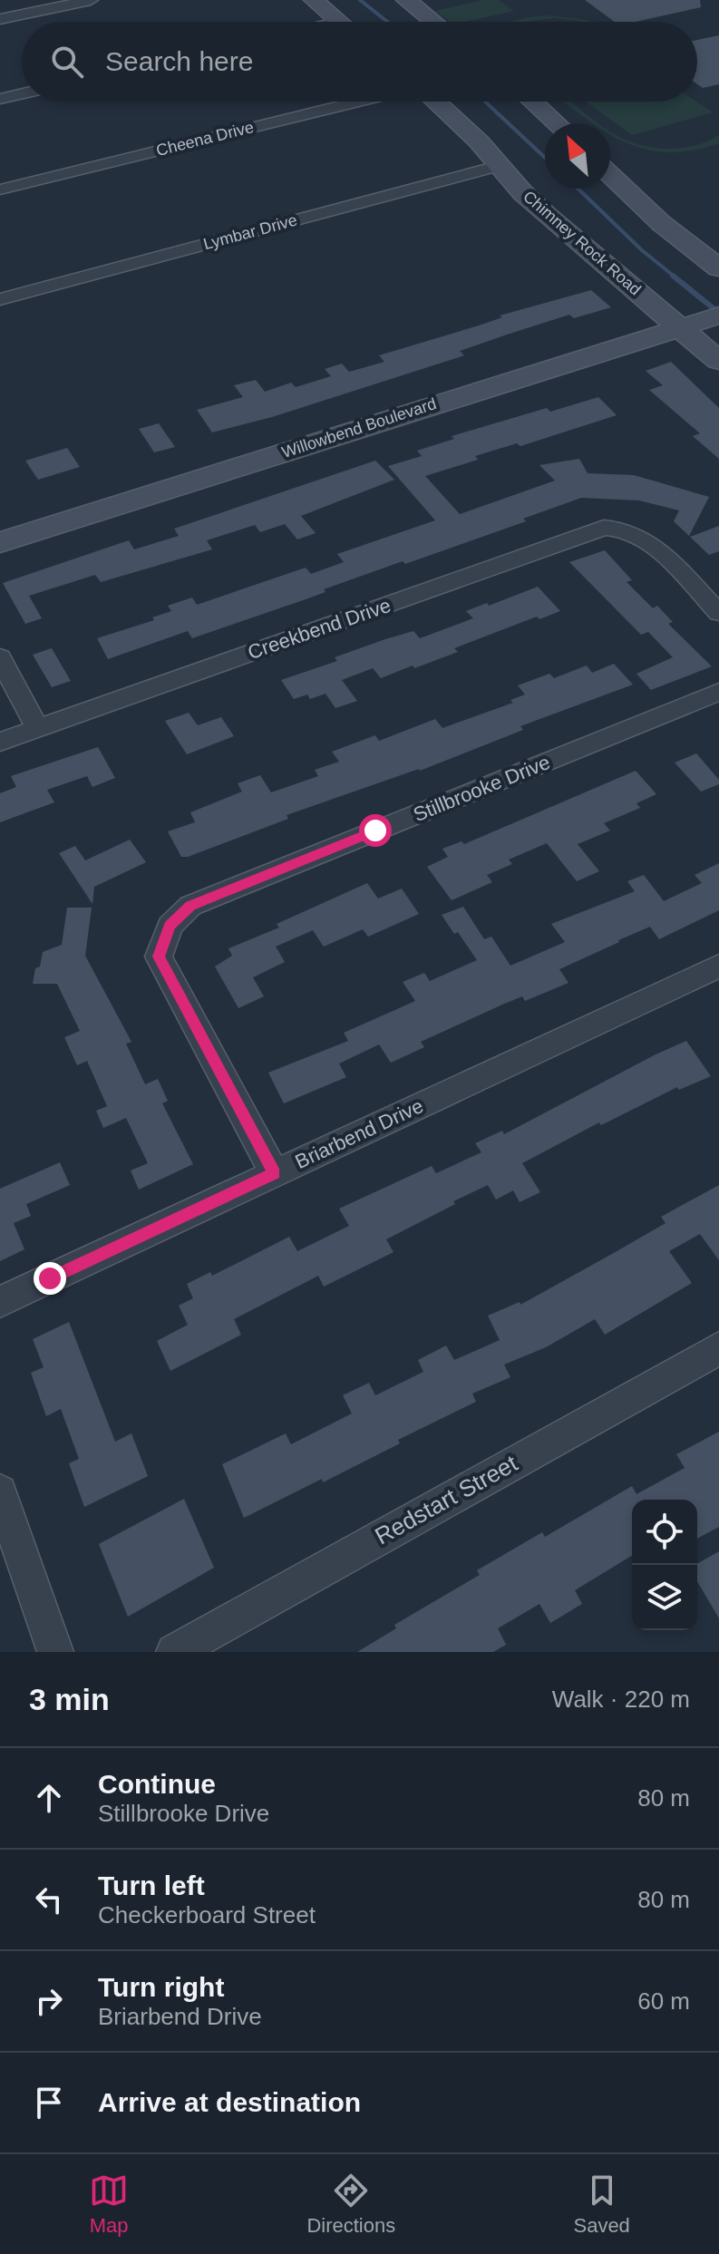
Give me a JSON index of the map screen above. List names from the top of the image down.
{
  "streets": {
    "main road": ["Chimney Rock Road", "Willowbend Boulevard"],
    "street": [
      "Cheena Drive",
      "Lymbar Drive",
      "Creekbend Drive",
      "Stillbrooke Drive",
      "Briarbend Drive",
      "Redstart Street"
    ]
  },
  "crossings": [
    ["Lymbar Drive", "Chimney Rock Road"],
    ["Chimney Rock Road", "Willowbend Boulevard"],
    ["Stillbrooke Drive", "Briarbend Drive"]
  ],
  "north": "top left",
  "page": {
    "search": "Search here",
    "heading": ["3 min", "Walk · 220 m"],
    "list": [
      ["Continue", "Stillbrooke Drive", "80 m"],
      ["Turn left", "Checkerboard Street", "80 m"],
      ["Turn right", "Briarbend Drive", "60 m"],
      "Arrive at destination"
    ],
    "nav": ["Map", "Directions", "Saved"]
  }
}
